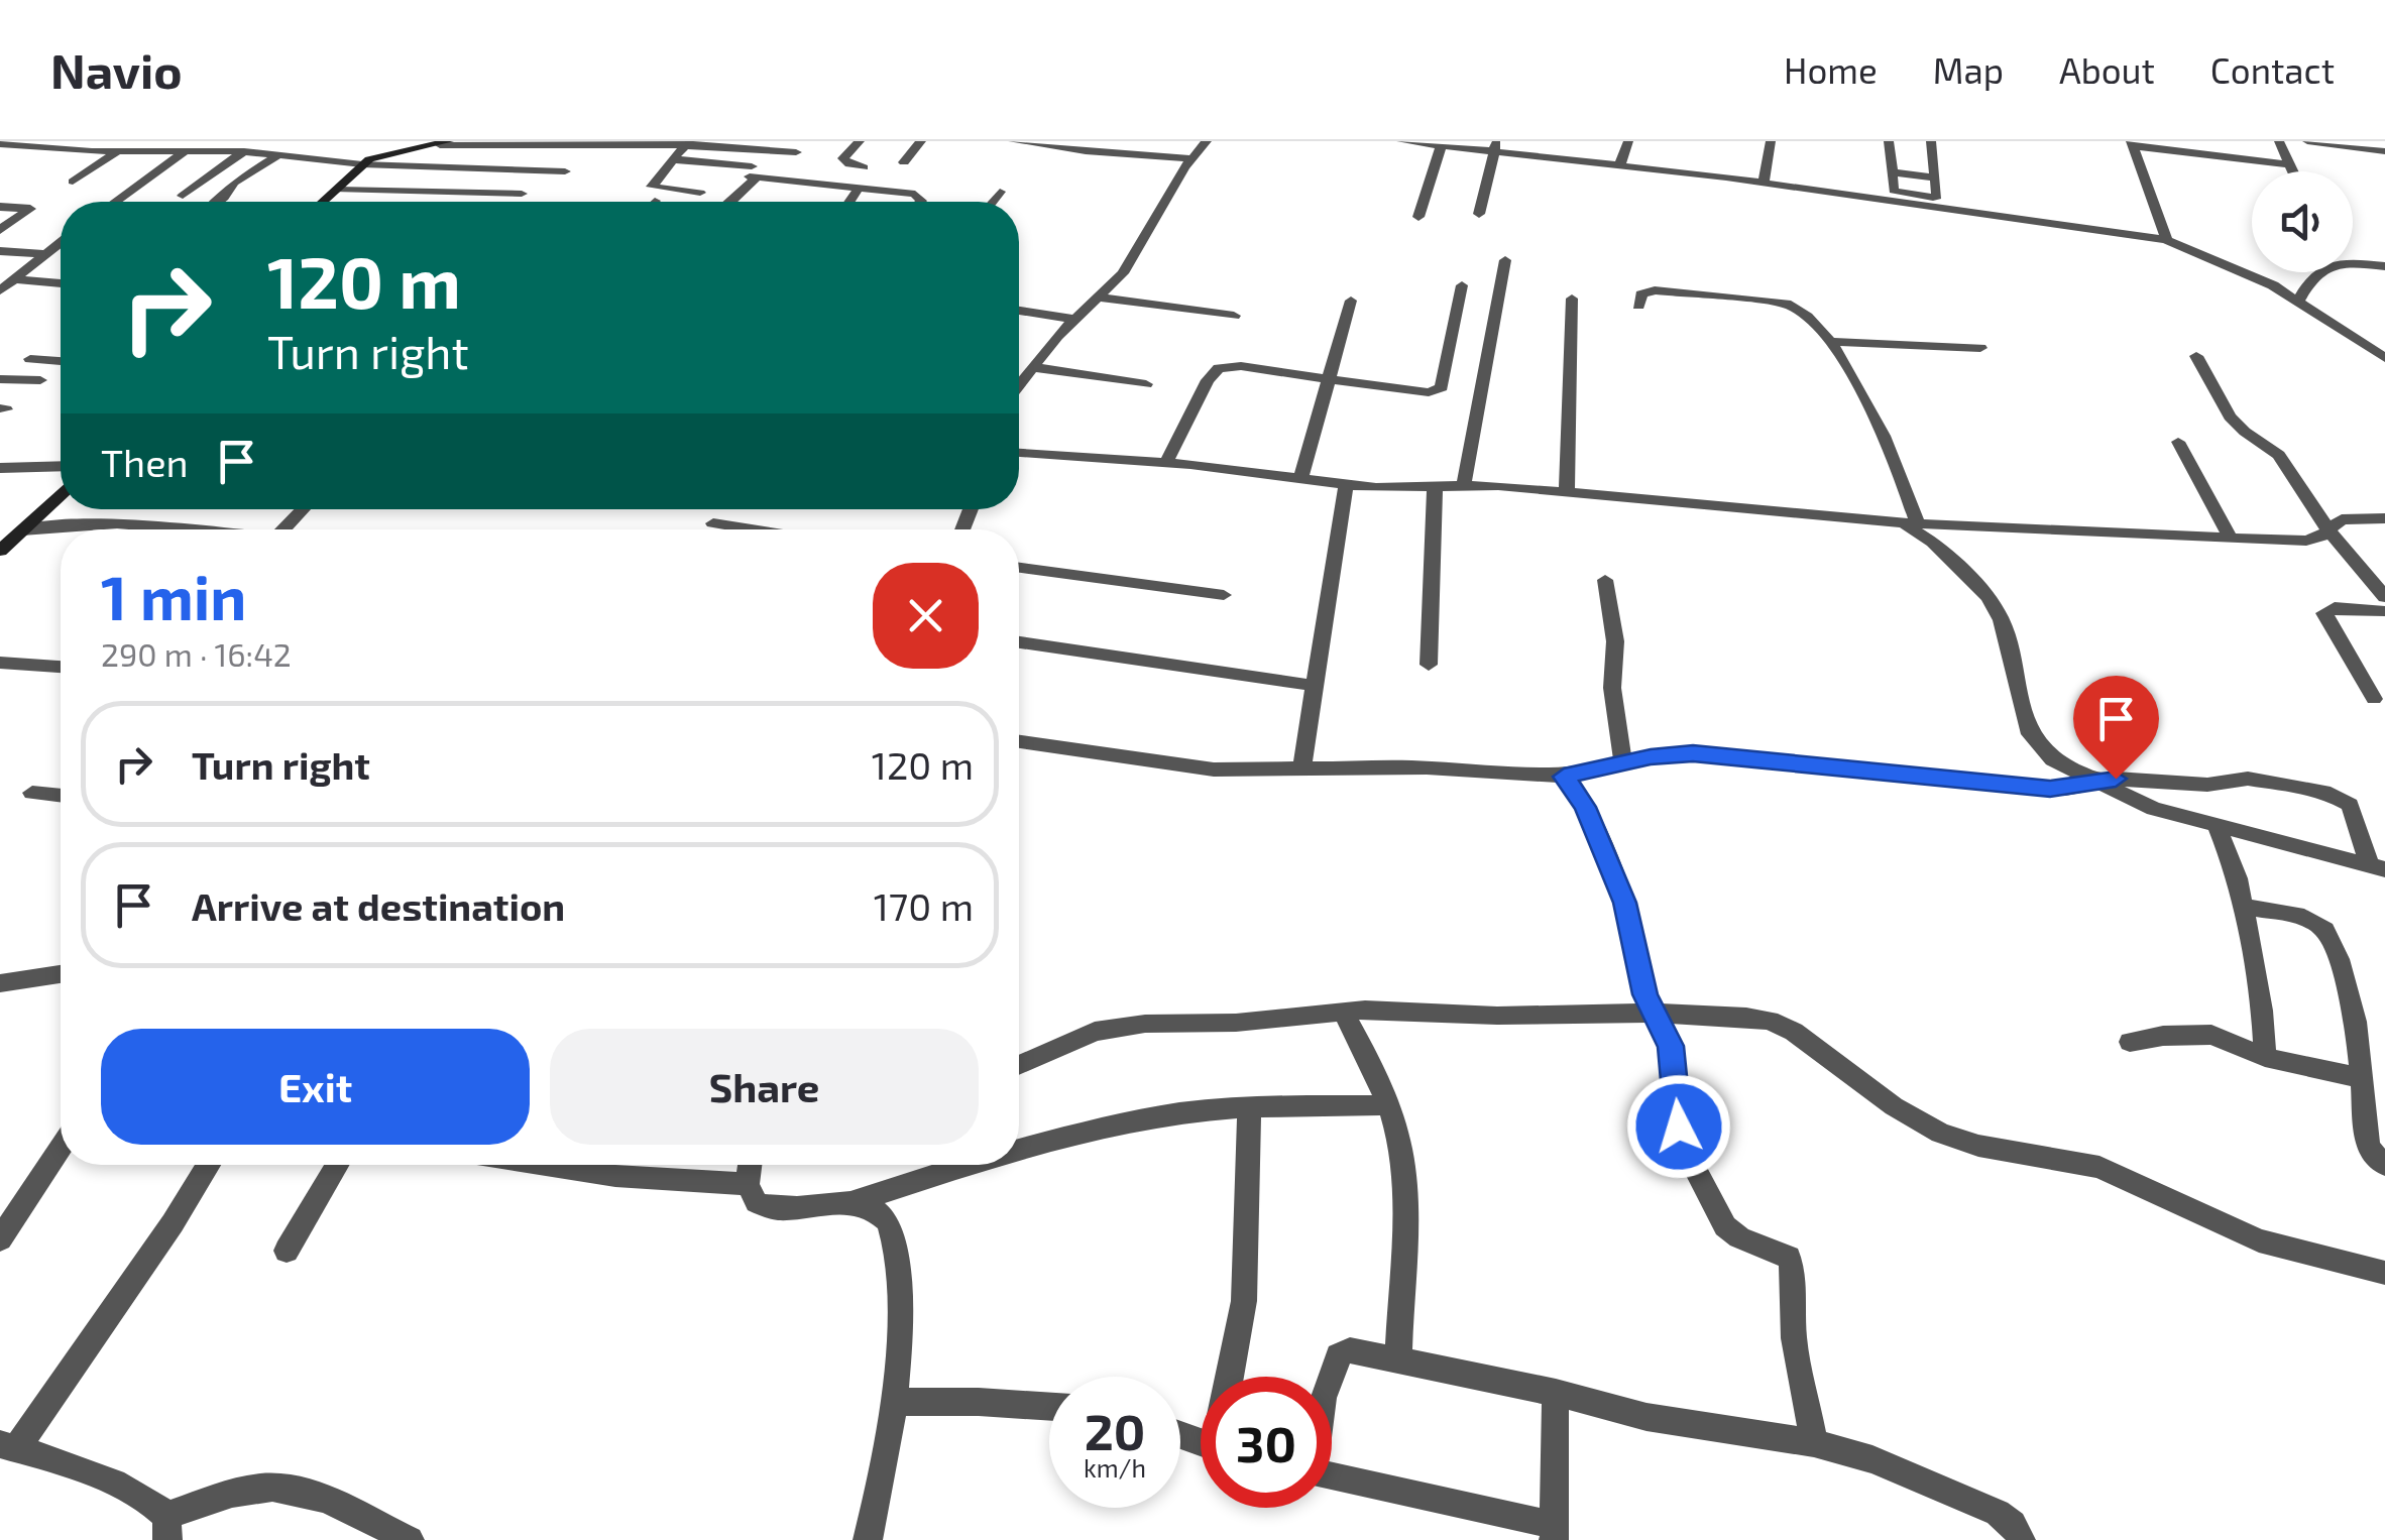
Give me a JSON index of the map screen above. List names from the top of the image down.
{
  "page": {
    "header": "Navio",
    "nav": [
      "Home",
      "Map",
      "About",
      "Contact"
    ],
    "turn": ["120 m", "Turn right"],
    "then": "Then",
    "heading": ["1 min", "290 m · 16:42"],
    "list": [
      {
        "name": "Turn right",
        "value": "120 m"
      },
      {
        "name": "Arrive at destination",
        "value": "170 m"
      }
    ],
    "buttons": ["Exit", "Share"],
    "speed": "20 km/h",
    "limit": "30"
  }
}
